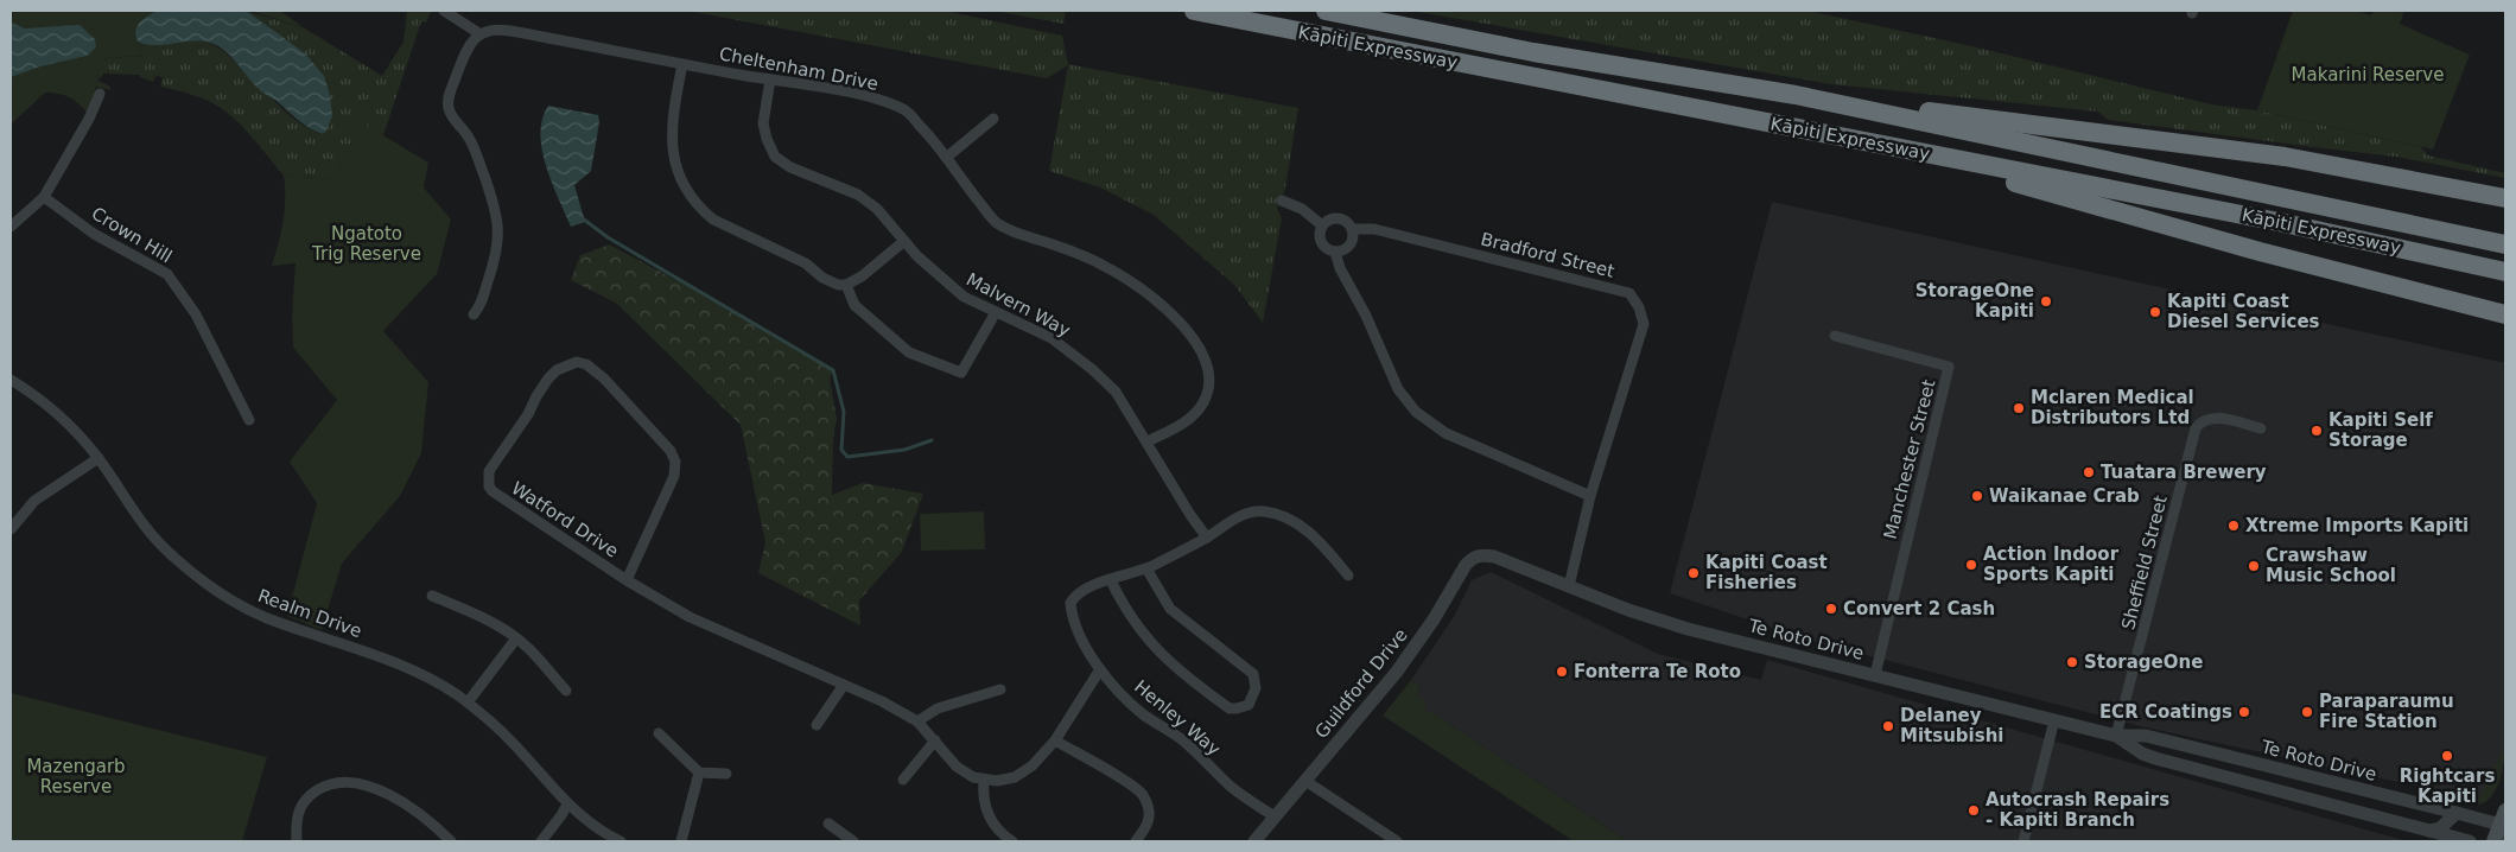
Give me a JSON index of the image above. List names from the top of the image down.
{
  "streets": {
    "highway": ["Kāpiti Expressway"],
    "street": [
      "Cheltenham Drive",
      "Crown Hill",
      "Bradford Street",
      "Malvern Way",
      "Manchester Street",
      "Watford Drive",
      "Sheffield Street",
      "Realm Drive",
      "Te Roto Drive",
      "Guildford Drive",
      "Henley Way"
    ]
  },
  "crossings": [
    ["Cheltenham Drive", "Malvern Way"],
    ["Bradford Street", "Te Roto Drive"],
    ["Manchester Street", "Te Roto Drive"],
    ["Sheffield Street", "Te Roto Drive"],
    ["Te Roto Drive", "Guildford Drive"],
    ["Guildford Drive", "Henley Way"]
  ],
  "parks": ["Makarini Reserve", "Ngatoto Trig Reserve", "Mazengarb Reserve"],
  "places": [
    "StorageOne Kapiti",
    "Kapiti Coast Diesel Services",
    "Mclaren Medical Distributors Ltd",
    "Kapiti Self Storage",
    "Tuatara Brewery",
    "Waikanae Crab",
    "Xtreme Imports Kapiti",
    "Action Indoor Sports Kapiti",
    "Crawshaw Music School",
    "Kapiti Coast Fisheries",
    "Convert 2 Cash",
    "StorageOne",
    "Fonterra Te Roto",
    "ECR Coatings",
    "Paraparaumu Fire Station",
    "Delaney Mitsubishi",
    "Rightcars Kapiti",
    "Autocrash Repairs - Kapiti Branch"
  ]
}
